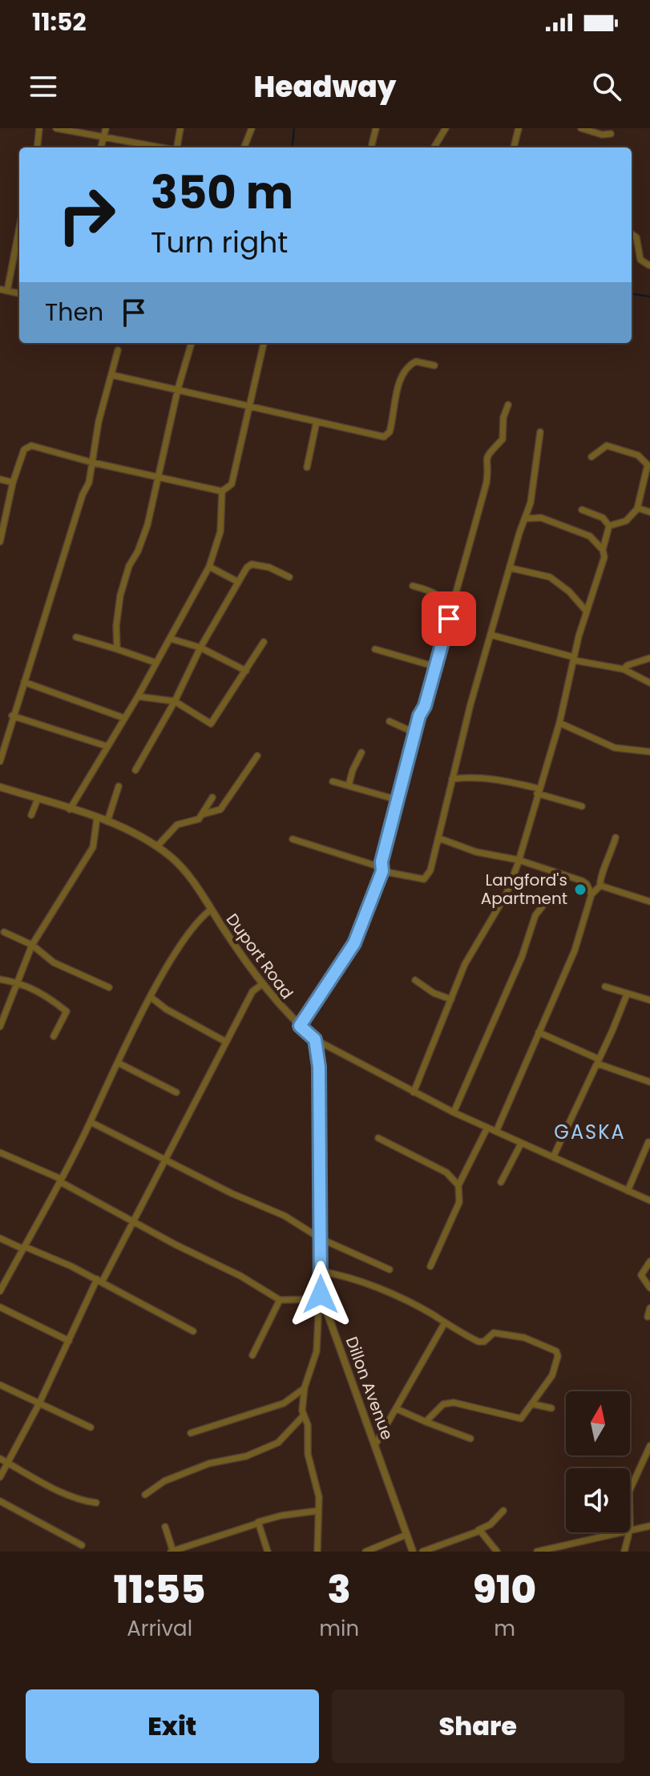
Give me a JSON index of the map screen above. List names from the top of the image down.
{
  "streets": {
    "street": ["Duport Road", "Dillon Avenue"]
  },
  "crossings": [
    ["Duport Road", "Dillon Avenue"]
  ],
  "districts": ["GASKA"],
  "places": ["Langford's Apartment"],
  "north": "top",
  "page": {
    "status": "11:52",
    "header": "Headway",
    "turn": ["350 m", "Turn right"],
    "then": "Then",
    "eta": [
      "11:55",
      "Arrival",
      "3",
      "min",
      "910",
      "m"
    ],
    "buttons": ["Exit", "Share"]
  }
}
